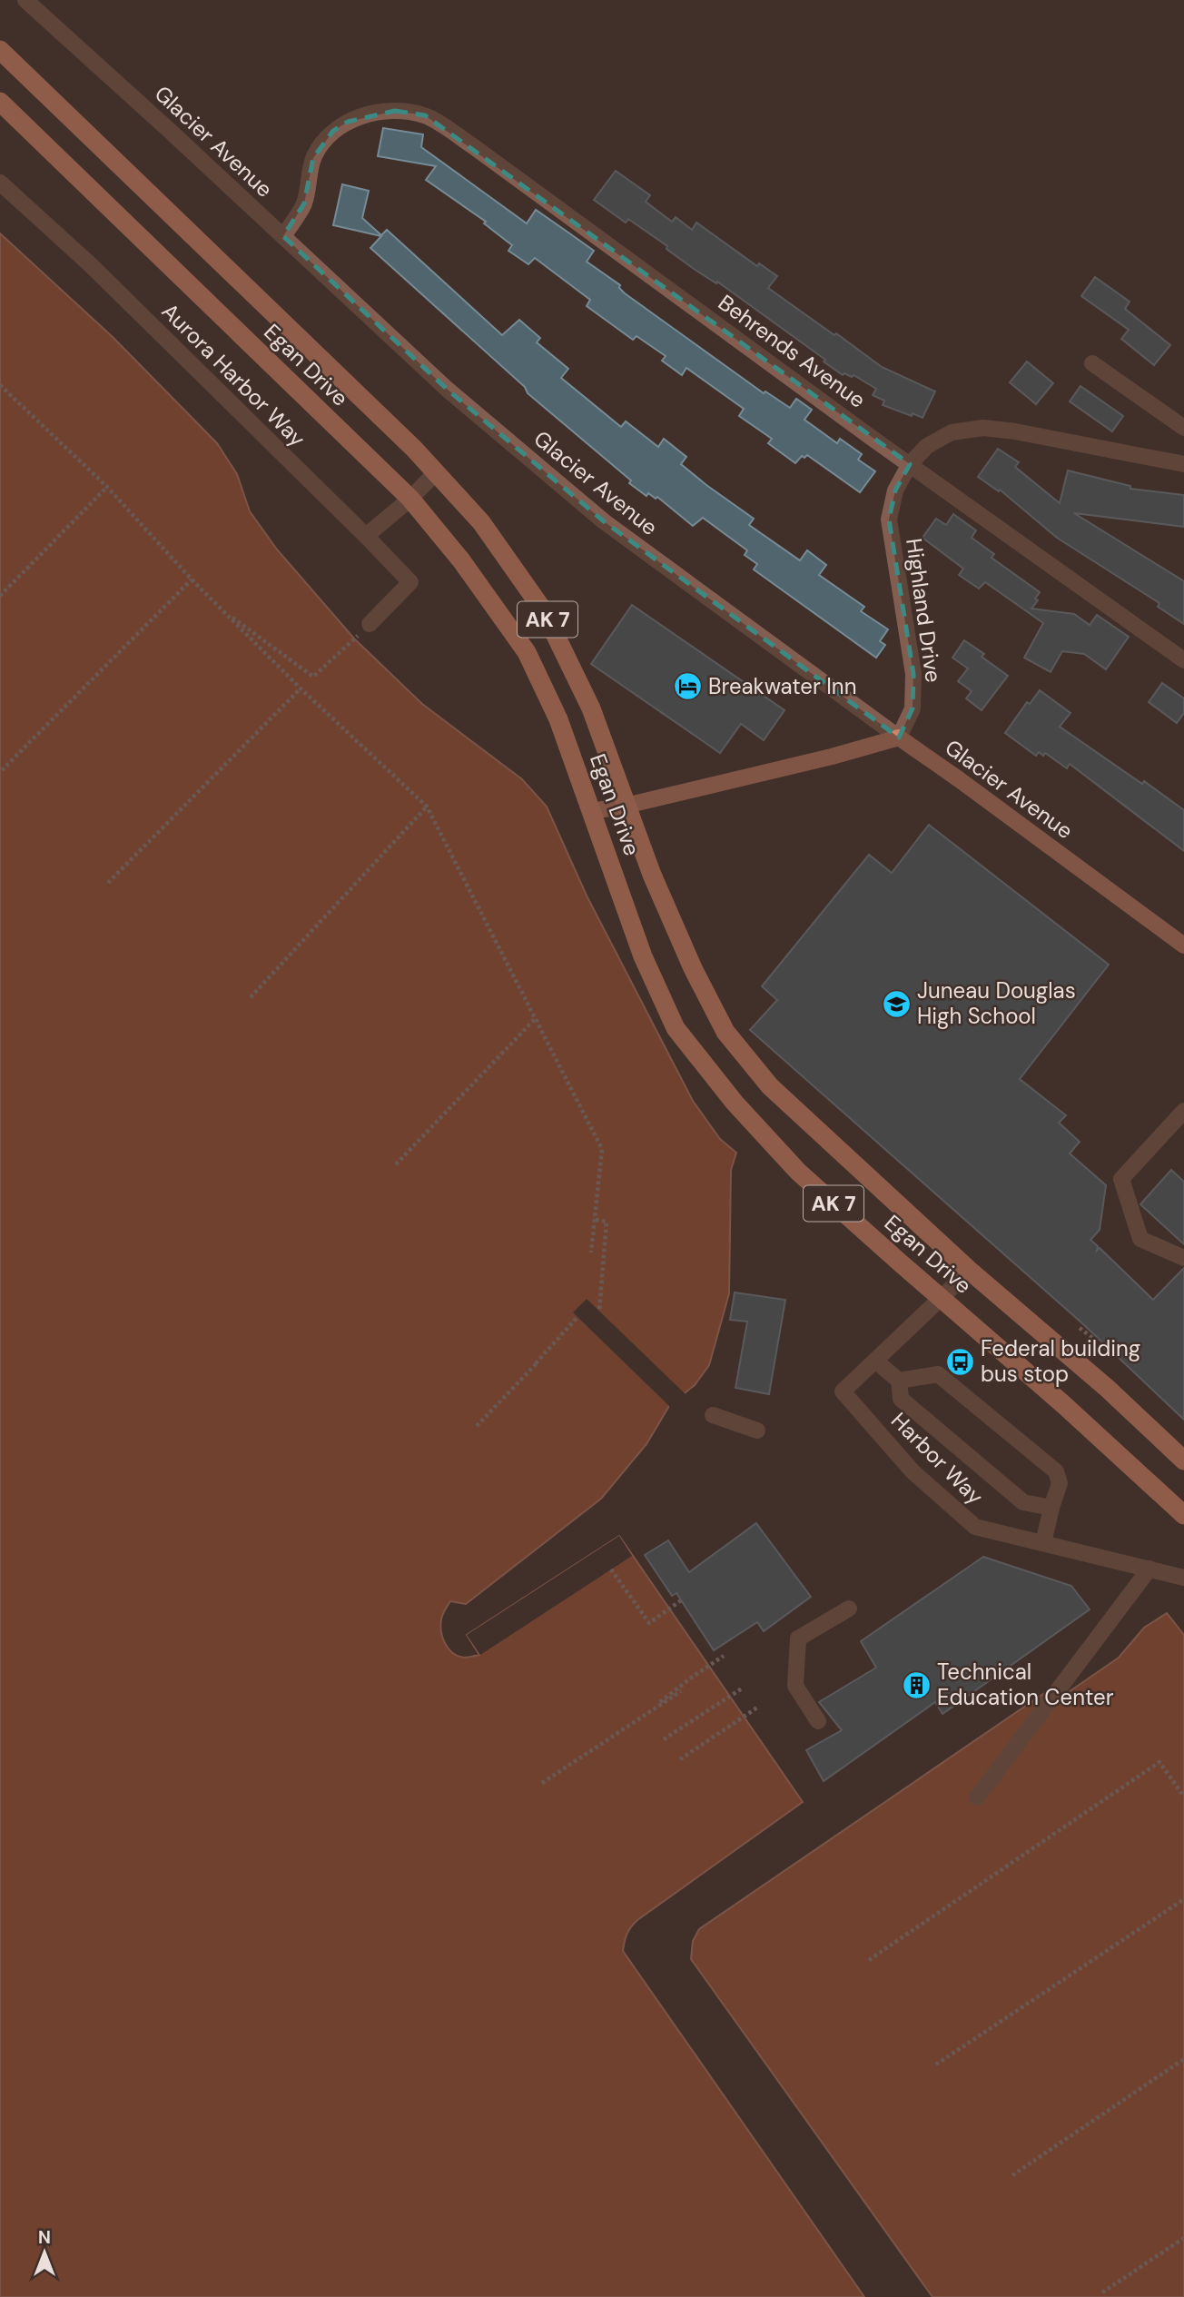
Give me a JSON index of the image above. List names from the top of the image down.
{
  "streets": {
    "highway": ["Egan Drive", "AK 7"],
    "main road": ["Glacier Avenue"],
    "street": [
      "Behrends Avenue",
      "Aurora Harbor Way",
      "Highland Drive",
      "Harbor Way"
    ]
  },
  "crossings": [
    ["Glacier Avenue", "Behrends Avenue"],
    ["Glacier Avenue", "Highland Drive"],
    ["Behrends Avenue", "Highland Drive"],
    ["Egan Drive", "Harbor Way"]
  ],
  "places": {
    "hotel": ["Breakwater Inn"],
    "school or university": ["Juneau Douglas High School"],
    "bus stop": ["Federal building bus stop"],
    "building": ["Technical Education Center"]
  },
  "north": "top"
}
